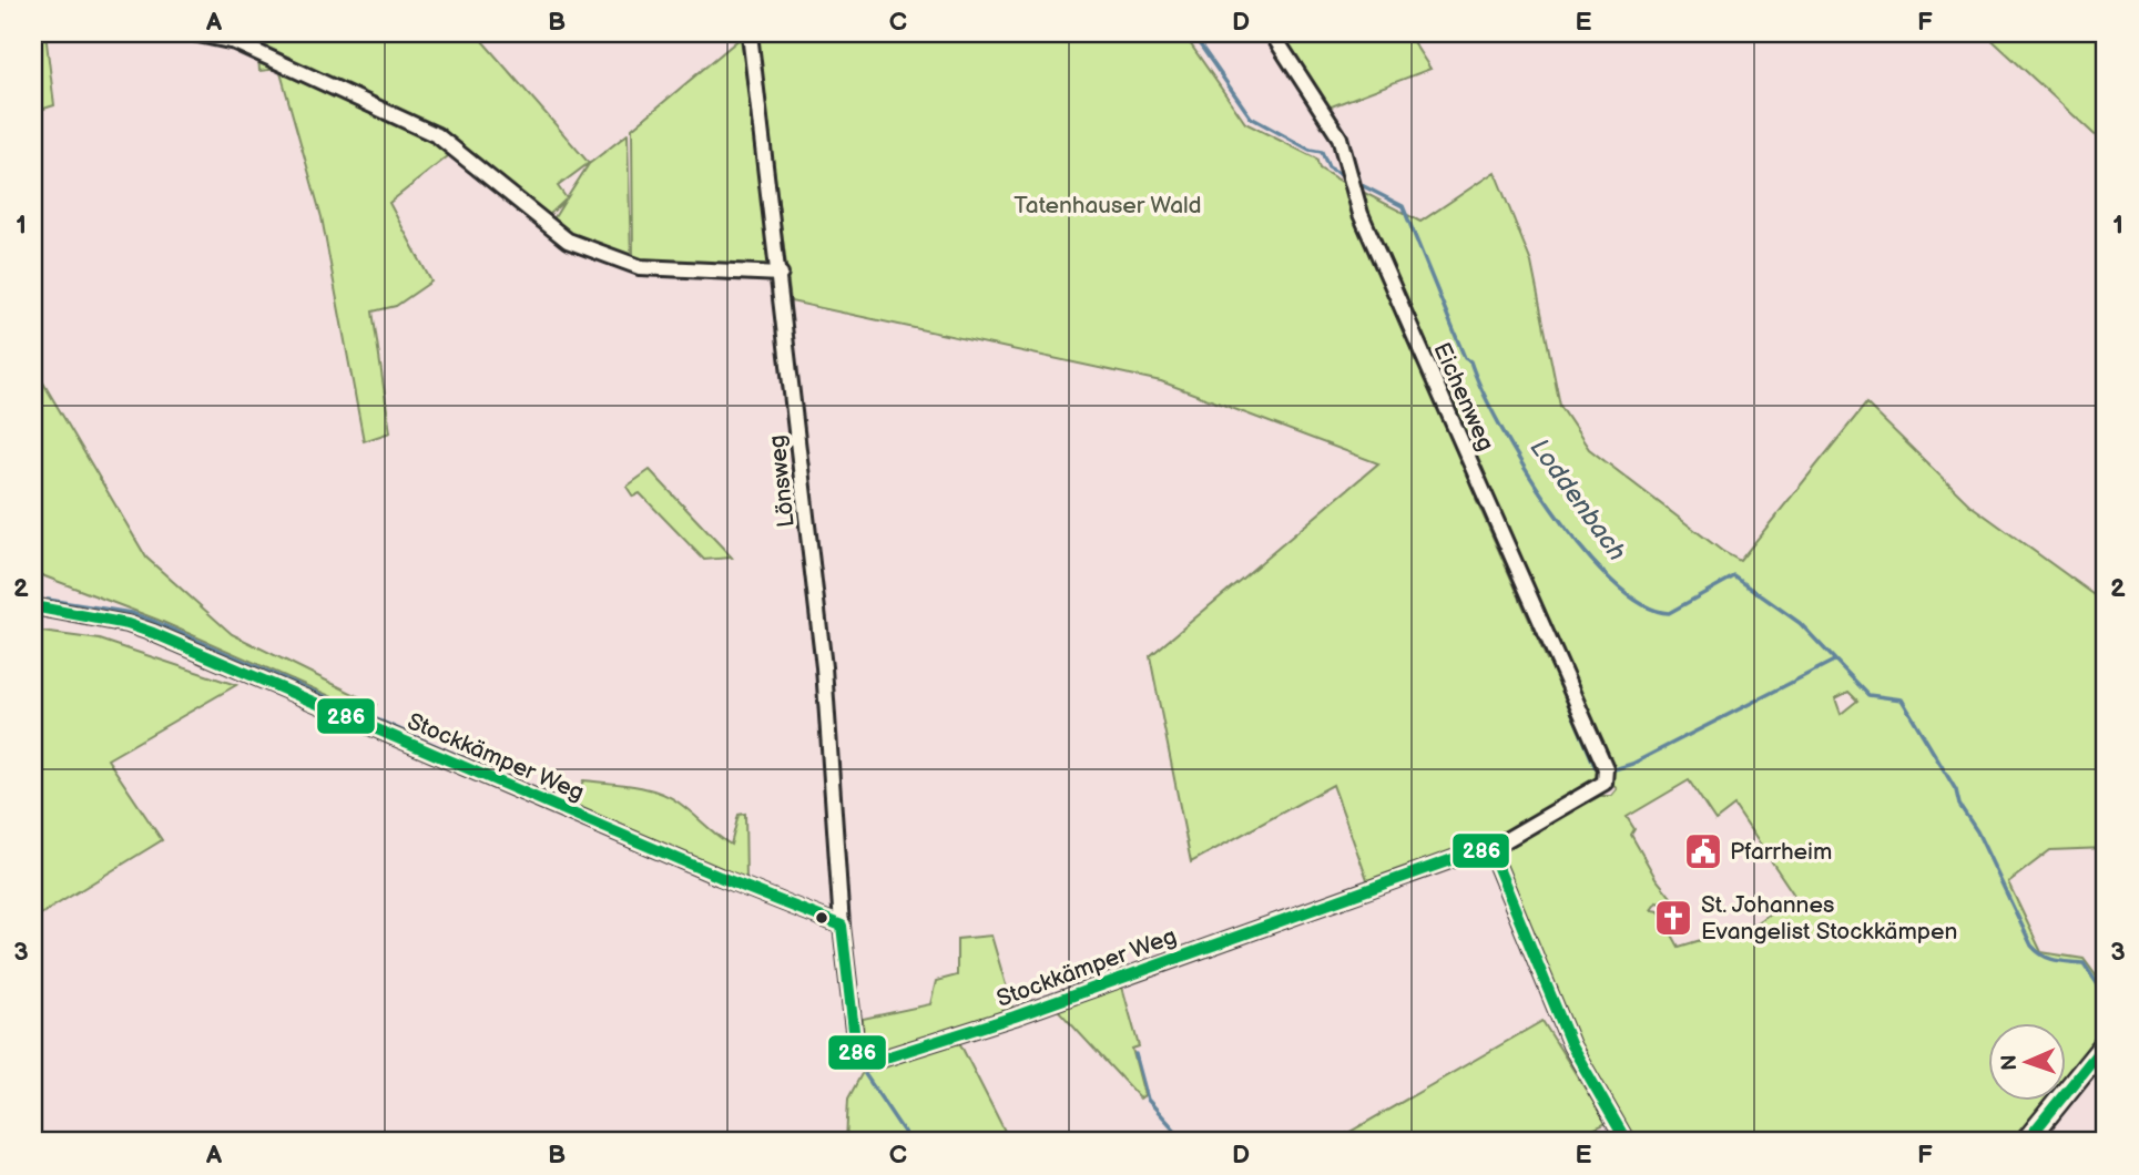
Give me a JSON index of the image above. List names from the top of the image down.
{
  "streets": {
    "street": ["Eichenweg", "Lönsweg", "Stockkämper Weg"]
  },
  "crossings": [
    ["Eichenweg", "Stockkämper Weg"],
    ["Lönsweg", "Stockkämper Weg"]
  ],
  "water": ["Loddenbach"],
  "parks": ["Tatenhauser Wald"],
  "places": {
    "public building": ["Pfarrheim"],
    "church": ["St. Johannes Evangelist Stockkämpen"]
  },
  "lines": ["transit line 286"],
  "north": "left",
  "grid": {
    "columns": [
      "A",
      "B",
      "C",
      "D",
      "E",
      "F"
    ],
    "rows": ["1", "2", "3"]
  }
}
